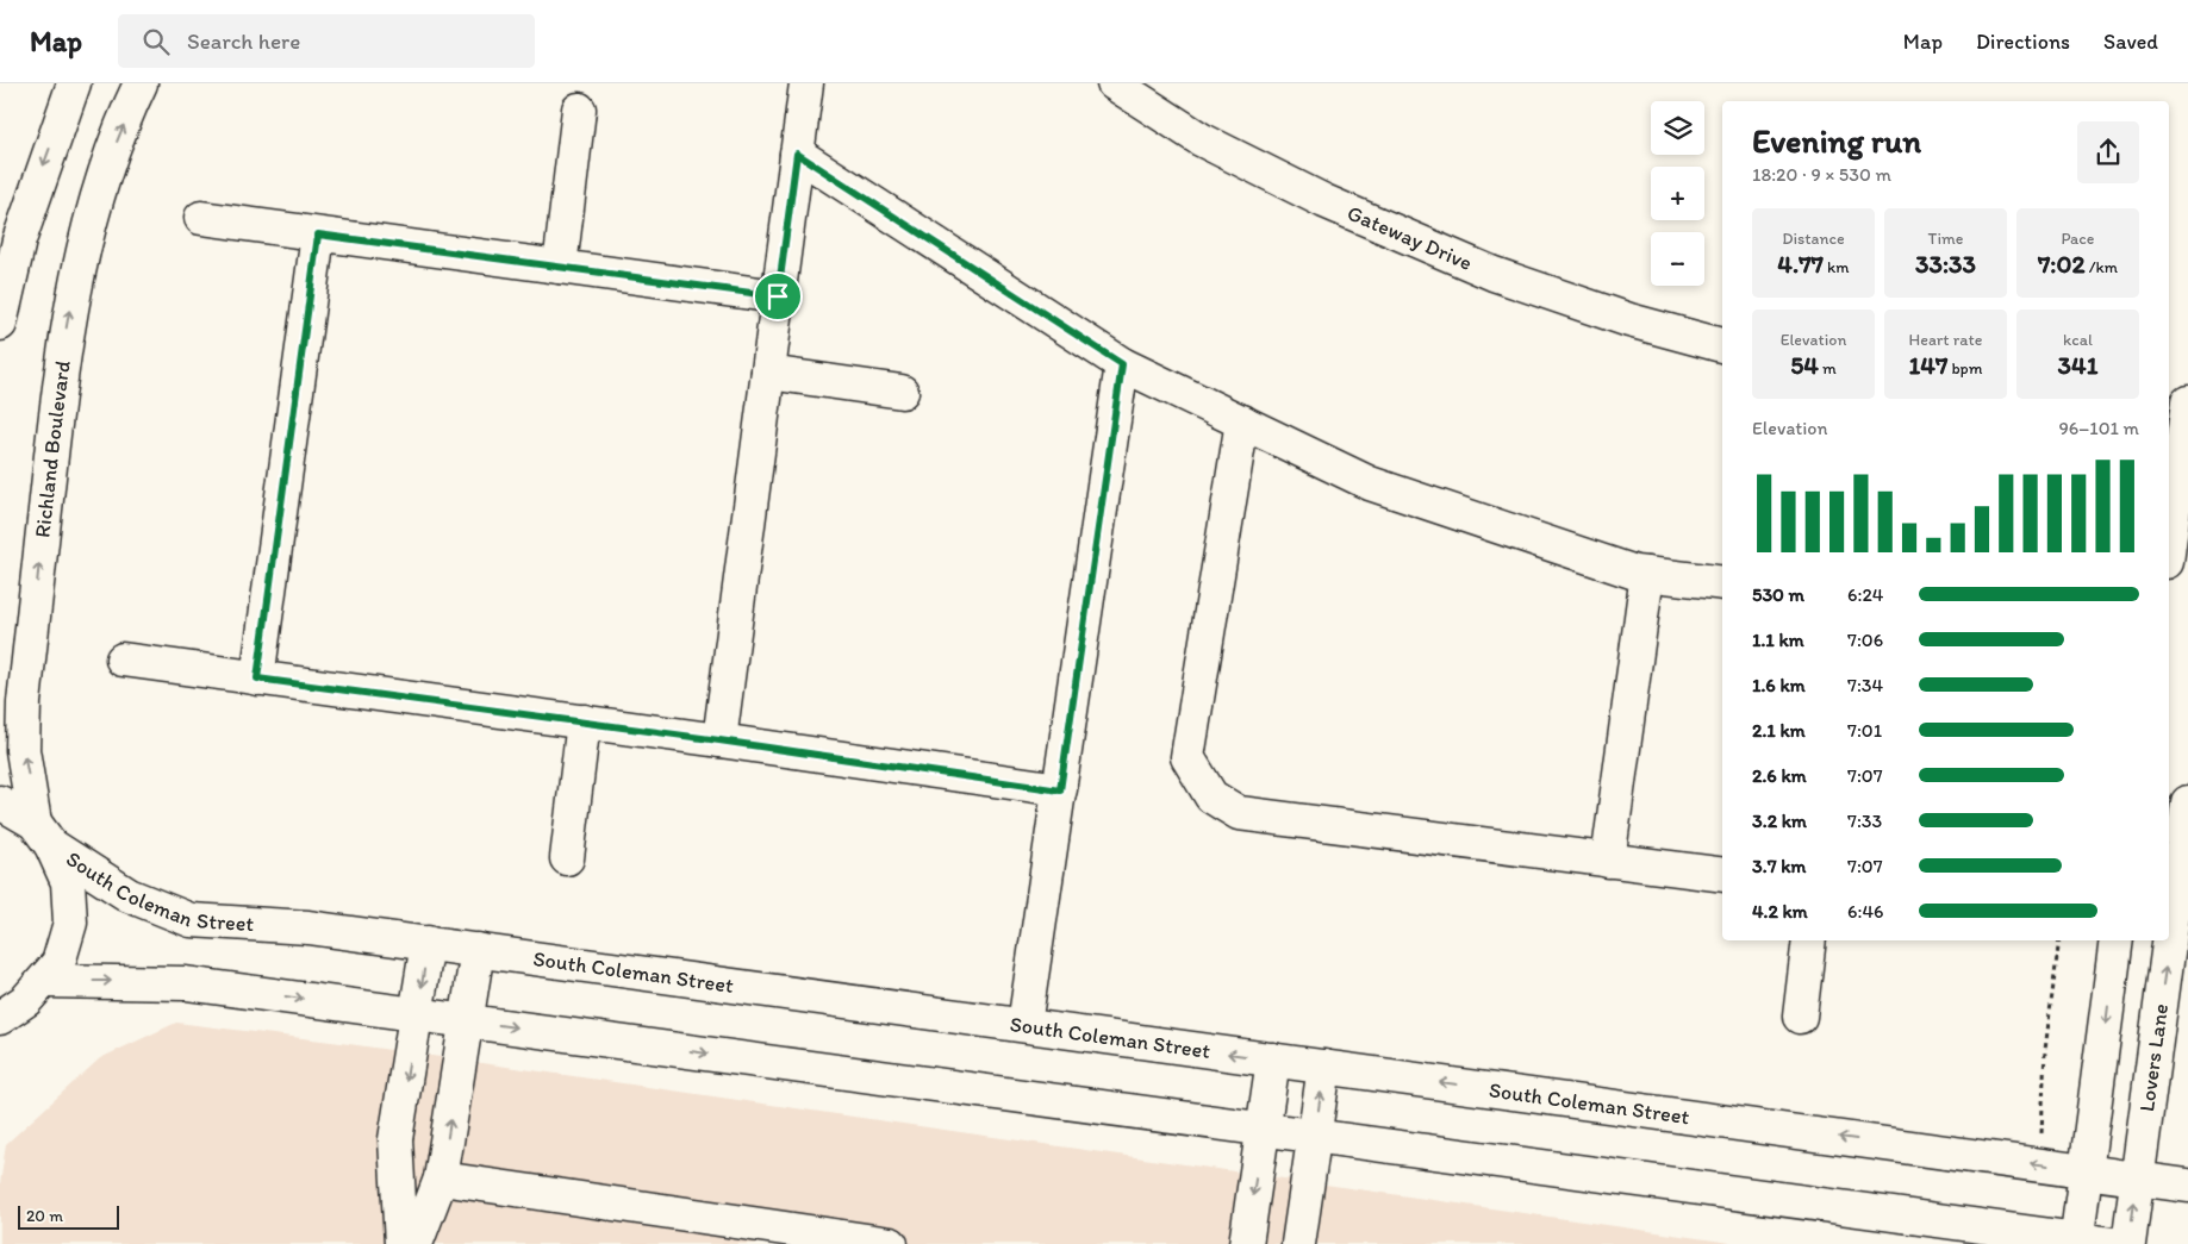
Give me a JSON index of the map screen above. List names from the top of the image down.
{
  "streets": {
    "street": [
      "Gateway Drive",
      "Richland Boulevard",
      "South Coleman Street",
      "Lovers Lane"
    ]
  },
  "crossings": [
    ["Richland Boulevard", "South Coleman Street"],
    ["South Coleman Street", "Lovers Lane"]
  ],
  "scale_bar": "20 m",
  "page": {
    "header": "Map",
    "search": "Search here",
    "nav": ["Map", "Directions", "Saved"],
    "map_buttons": ["+", "−"],
    "heading": ["Evening run", "18:20 · 9 × 530 m"],
    "stats": [
      ["Distance", "4.77 km"],
      ["Time", "33:33"],
      ["Pace", "7:02 /km"],
      ["Elevation", "54 m"],
      ["Heart rate", "147 bpm"],
      ["kcal", "341"]
    ],
    "chart": ["Elevation", "96–101 m"],
    "list": [
      {
        "name": "530 m",
        "note": "6:24"
      },
      {
        "name": "1.1 km",
        "note": "7:06"
      },
      {
        "name": "1.6 km",
        "note": "7:34"
      },
      {
        "name": "2.1 km",
        "note": "7:01"
      },
      {
        "name": "2.6 km",
        "note": "7:07"
      },
      {
        "name": "3.2 km",
        "note": "7:33"
      },
      {
        "name": "3.7 km",
        "note": "7:07"
      },
      {
        "name": "4.2 km",
        "note": "6:46"
      }
    ],
    "scale": "20 m"
  }
}
